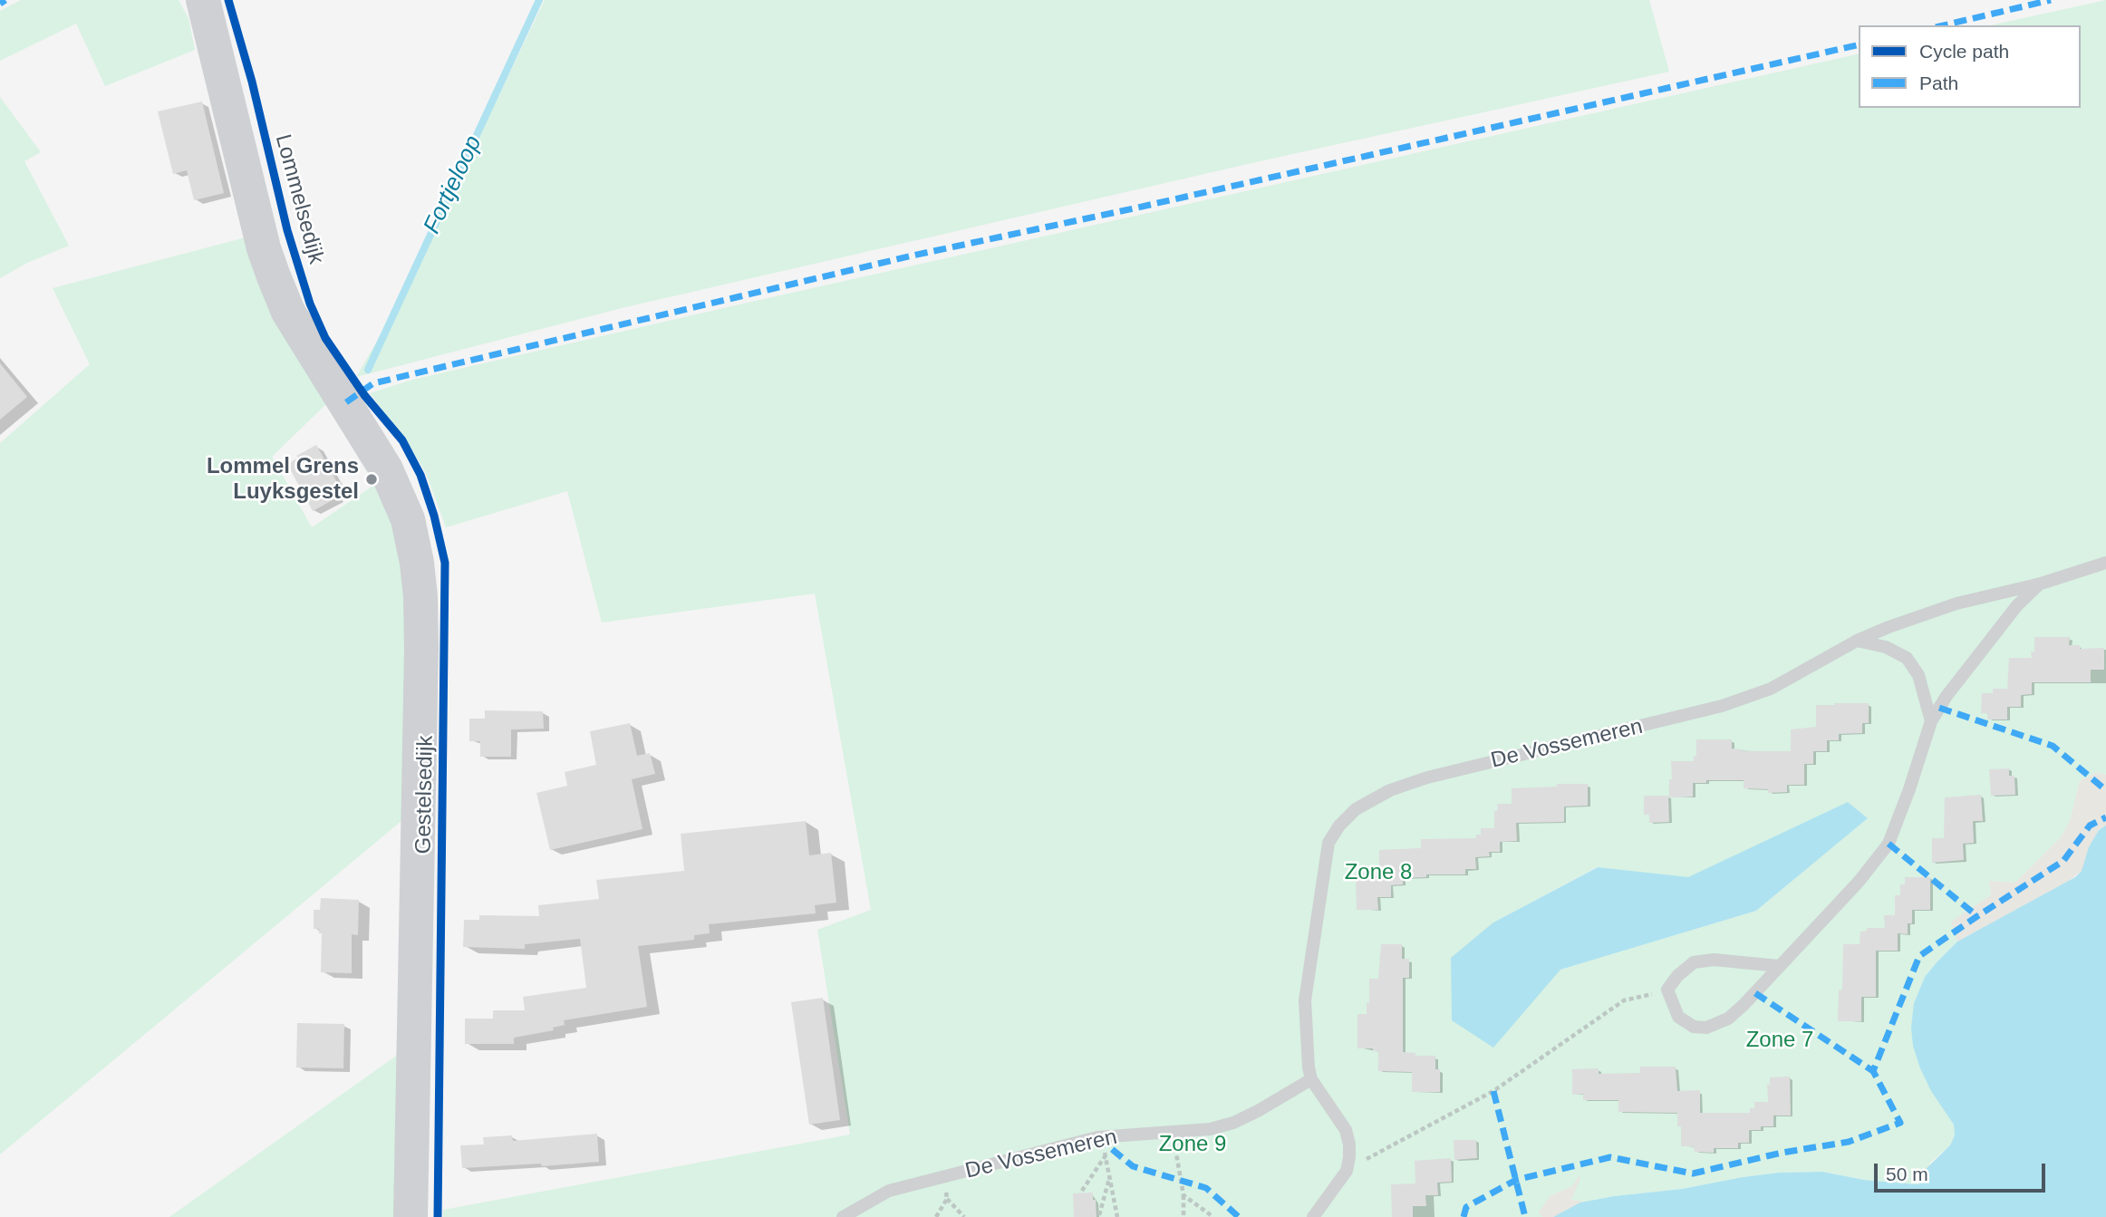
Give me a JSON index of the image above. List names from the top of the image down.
{
  "streets": {
    "main road": ["Lommelsedijk", "Gestelsedijk"],
    "lane": ["De Vossemeren"]
  },
  "crossings": [
    ["Lommelsedijk", "Gestelsedijk"]
  ],
  "water": ["Fortjeloop"],
  "parks": ["Zone 8", "Zone 7", "Zone 9"],
  "places": ["Lommel Grens Luyksgestel"],
  "legend": ["Cycle path", "Path"],
  "scale_bar": "50 m"
}
